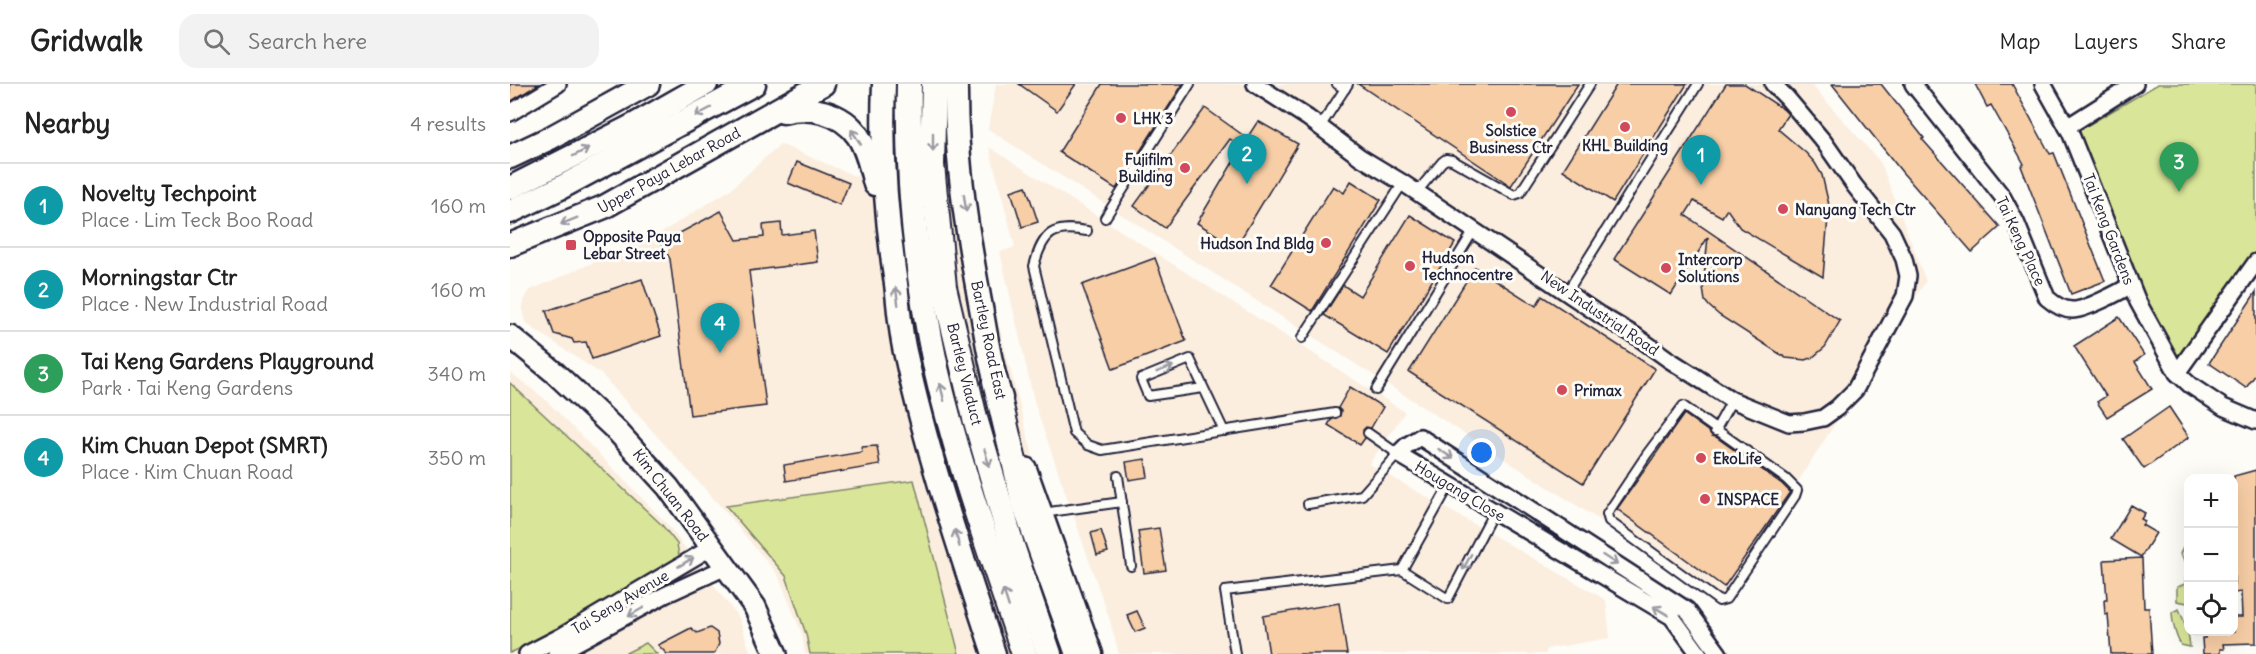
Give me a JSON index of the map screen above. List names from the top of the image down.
{
  "streets": {
    "highway": ["Bartley Viaduct"],
    "main road": ["Upper Paya Lebar Road", "Bartley Road East", "Kim Chuan Road"],
    "street": [
      "Tai Keng Gardens",
      "Tai Keng Place",
      "New Industrial Road",
      "Hougang Close",
      "Tai Seng Avenue"
    ]
  },
  "crossings": [
    ["Tai Keng Gardens", "Tai Keng Place"],
    ["Kim Chuan Road", "Tai Seng Avenue"]
  ],
  "places": {
    "other": [
      "Solstice Business Ctr",
      "LHK 3",
      "KHL Building",
      "Fujifilm Building",
      "Nanyang Tech Ctr",
      "Hudson Ind Bldg",
      "Hudson Technocentre",
      "Intercorp Solutions",
      "Primax",
      "EkoLife",
      "INSPACE"
    ],
    "transit": ["Opposite Paya Lebar Street"]
  },
  "page": {
    "header": "Gridwalk",
    "search": "Search here",
    "nav": ["Map", "Layers", "Share"],
    "heading": ["Nearby", "4 results"],
    "pins": [
      "2",
      "1",
      "3",
      "4"
    ],
    "list": [
      {
        "mark": "1",
        "name": "Novelty Techpoint",
        "note": "Place · Lim Teck Boo Road",
        "value": "160 m"
      },
      {
        "mark": "2",
        "name": "Morningstar Ctr",
        "note": "Place · New Industrial Road",
        "value": "160 m"
      },
      {
        "mark": "3",
        "name": "Tai Keng Gardens Playground",
        "note": "Park · Tai Keng Gardens",
        "value": "340 m"
      },
      {
        "mark": "4",
        "name": "Kim Chuan Depot (SMRT)",
        "note": "Place · Kim Chuan Road",
        "value": "350 m"
      }
    ],
    "map_buttons": ["+", "−"]
  }
}
